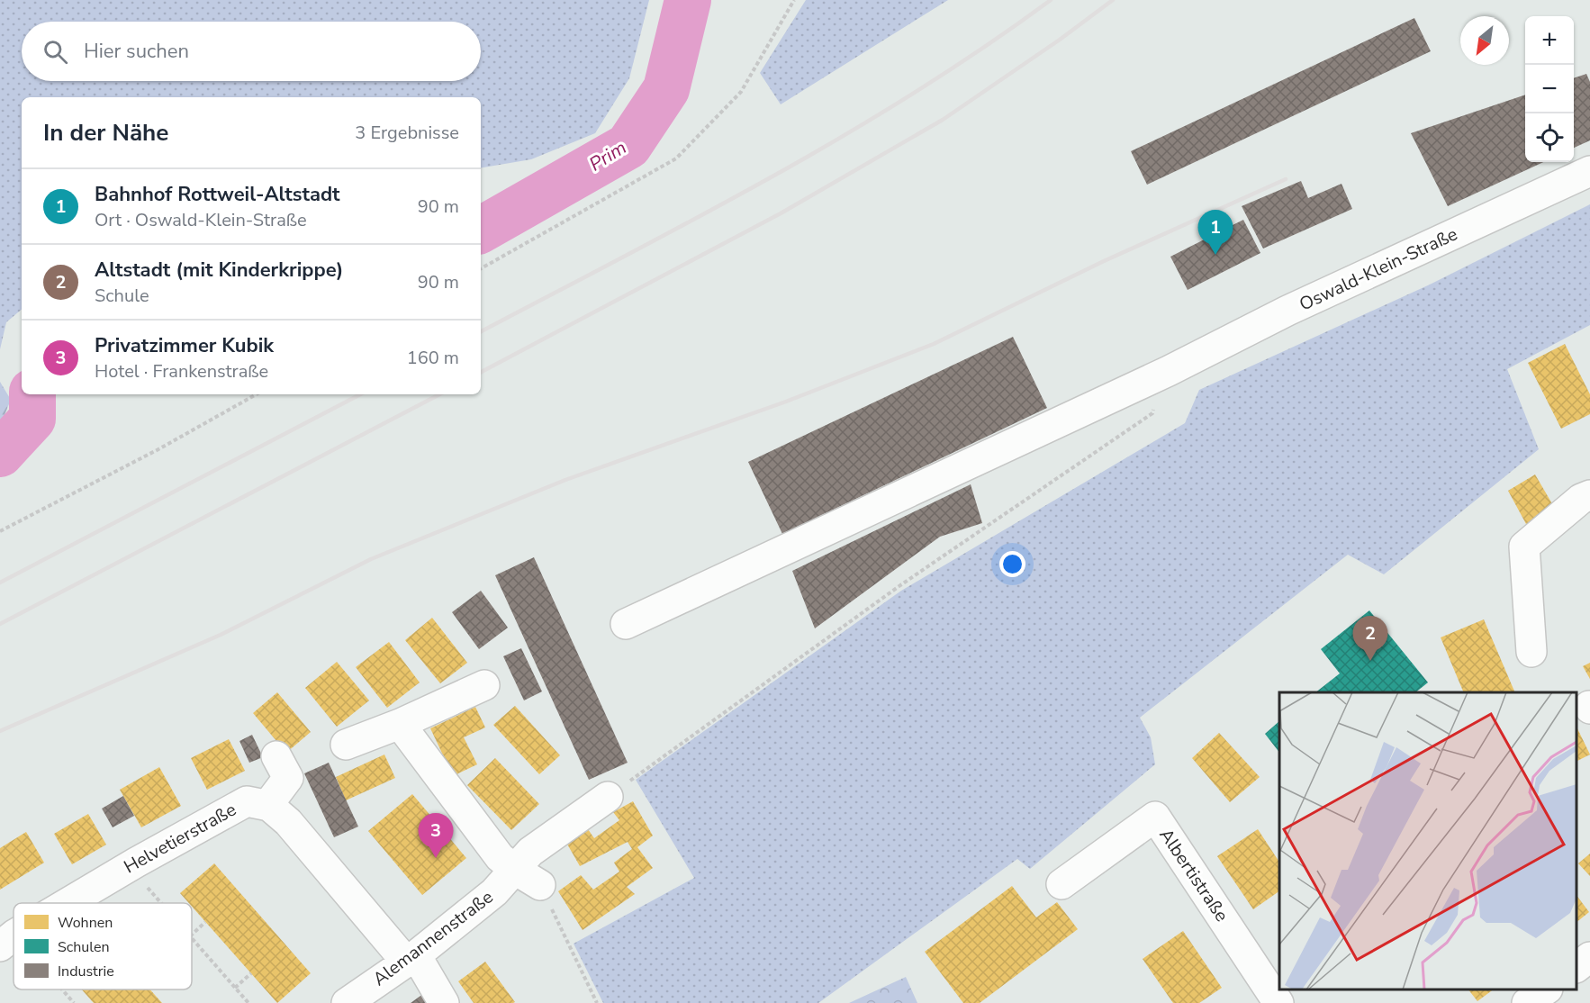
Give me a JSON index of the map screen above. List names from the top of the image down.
{
  "streets": {
    "street": [
      "Oswald-Klein-Straße",
      "Helvetierstraße",
      "Albertistraße",
      "Alemannenstraße"
    ]
  },
  "crossings": [
    ["Helvetierstraße", "Alemannenstraße"]
  ],
  "water": ["Prim"],
  "legend": ["Wohnen", "Schulen", "Industrie"],
  "north": "bottom left",
  "page": {
    "map_buttons": ["+", "−"],
    "search": "Hier suchen",
    "heading": ["In der Nähe", "3 Ergebnisse"],
    "list": [
      {
        "mark": "1",
        "name": "Bahnhof Rottweil-Altstadt",
        "note": "Ort · Oswald-Klein-Straße",
        "value": "90 m"
      },
      {
        "mark": "2",
        "name": "Altstadt (mit Kinderkrippe)",
        "note": "Schule",
        "value": "90 m"
      },
      {
        "mark": "3",
        "name": "Privatzimmer Kubik",
        "note": "Hotel · Frankenstraße",
        "value": "160 m"
      }
    ],
    "pins": ["1", "2", "3"]
  }
}
